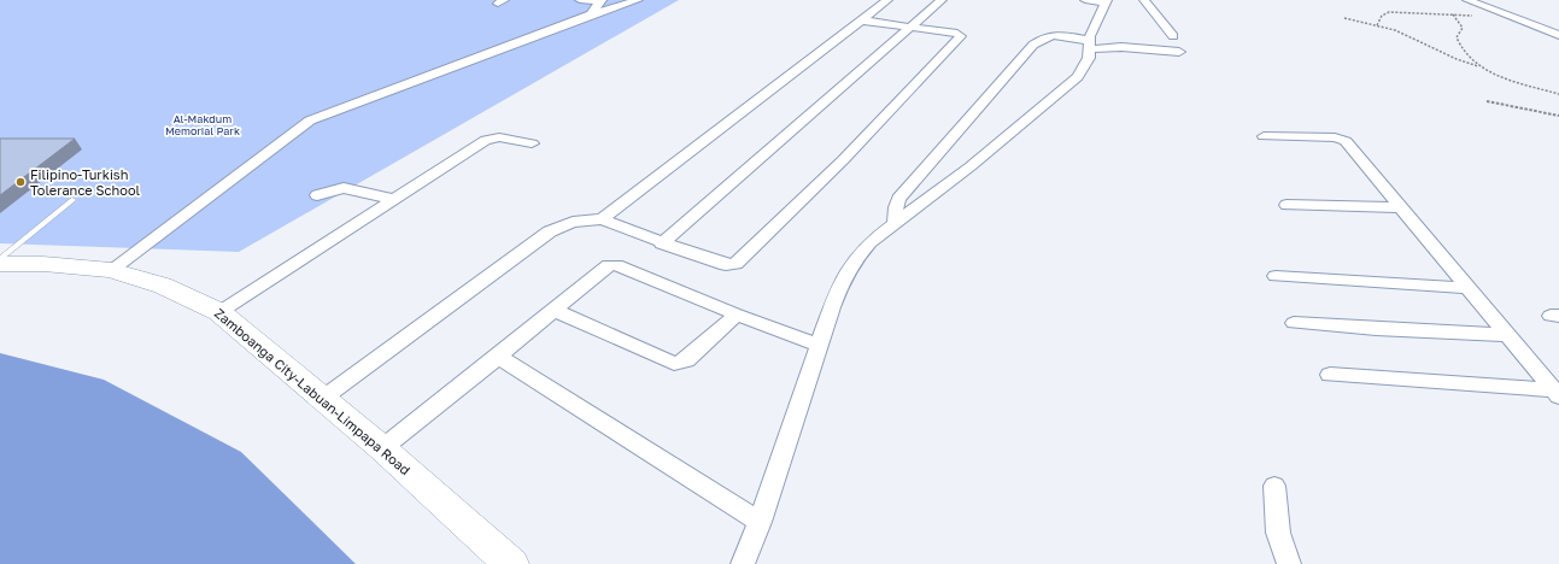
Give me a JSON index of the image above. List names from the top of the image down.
{
  "streets": {
    "main road": ["Zamboanga City-Labuan-Limpapa Road"]
  },
  "parks": ["Al-Makdum Memorial Park"],
  "places": ["Filipino-Turkish Tolerance School"]
}
